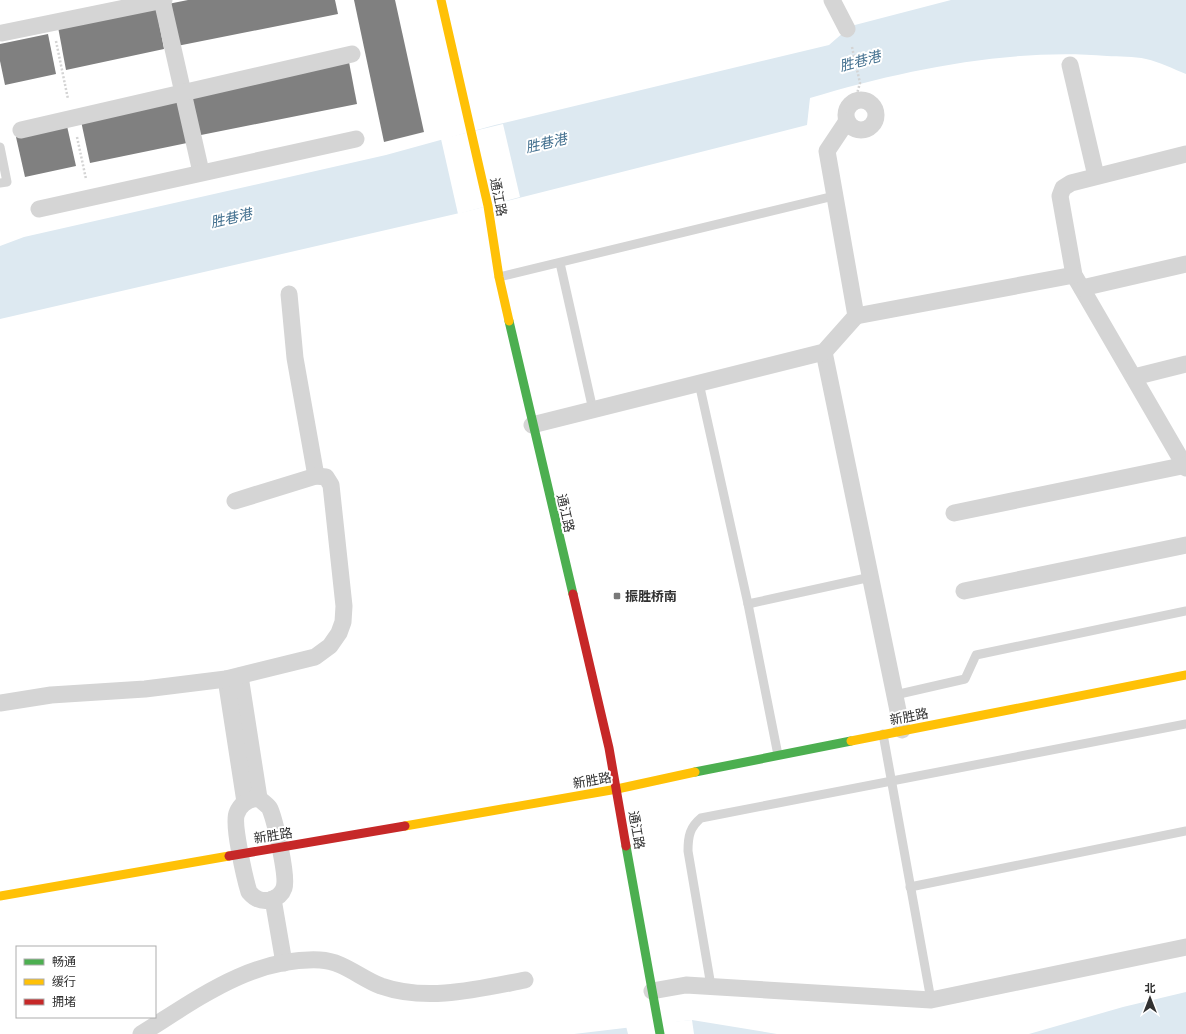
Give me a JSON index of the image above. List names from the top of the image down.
{
  "streets": {
    "street": ["通江路", "新胜路"]
  },
  "crossings": [
    ["通江路", "新胜路"]
  ],
  "water": ["胜巷港"],
  "places": {
    "transit": ["振胜桥南"]
  },
  "legend": ["畅通", "缓行", "拥堵"],
  "north": "top"
}
